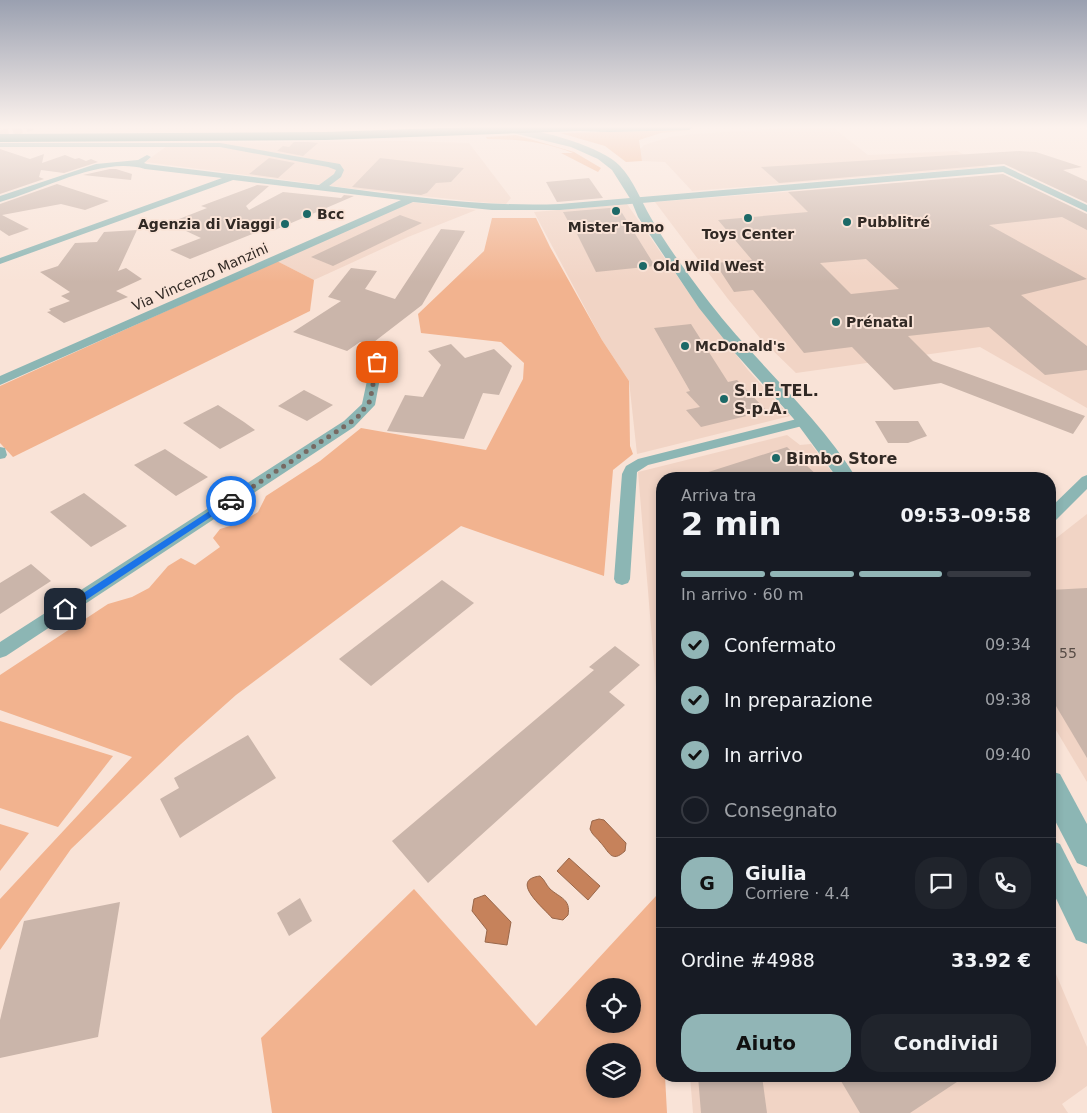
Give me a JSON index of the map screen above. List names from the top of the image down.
{
  "streets": {
    "street": ["Via Vincenzo Manzini"]
  },
  "places": [
    "Mister Tamo",
    "Bcc",
    "Toys Center",
    "Pubblitré",
    "Agenzia di Viaggi",
    "Old Wild West",
    "Prénatal",
    "McDonald's",
    "S.I.E.TEL. S.p.A.",
    "Bimbo Store"
  ],
  "house_numbers": ["55"],
  "page": {
    "heading": ["2 min", "Arriva tra", "09:53–09:58"],
    "panel": [
      "Giulia",
      "Corriere · 4.4",
      "Ordine #4988",
      "33.92 €"
    ],
    "bar": "In arrivo · 60 m",
    "list": [
      ["Confermato", "09:34"],
      ["In preparazione", "09:38"],
      ["In arrivo", "09:40"],
      "Consegnato"
    ],
    "round": "G",
    "buttons": ["Aiuto", "Condividi"]
  }
}
